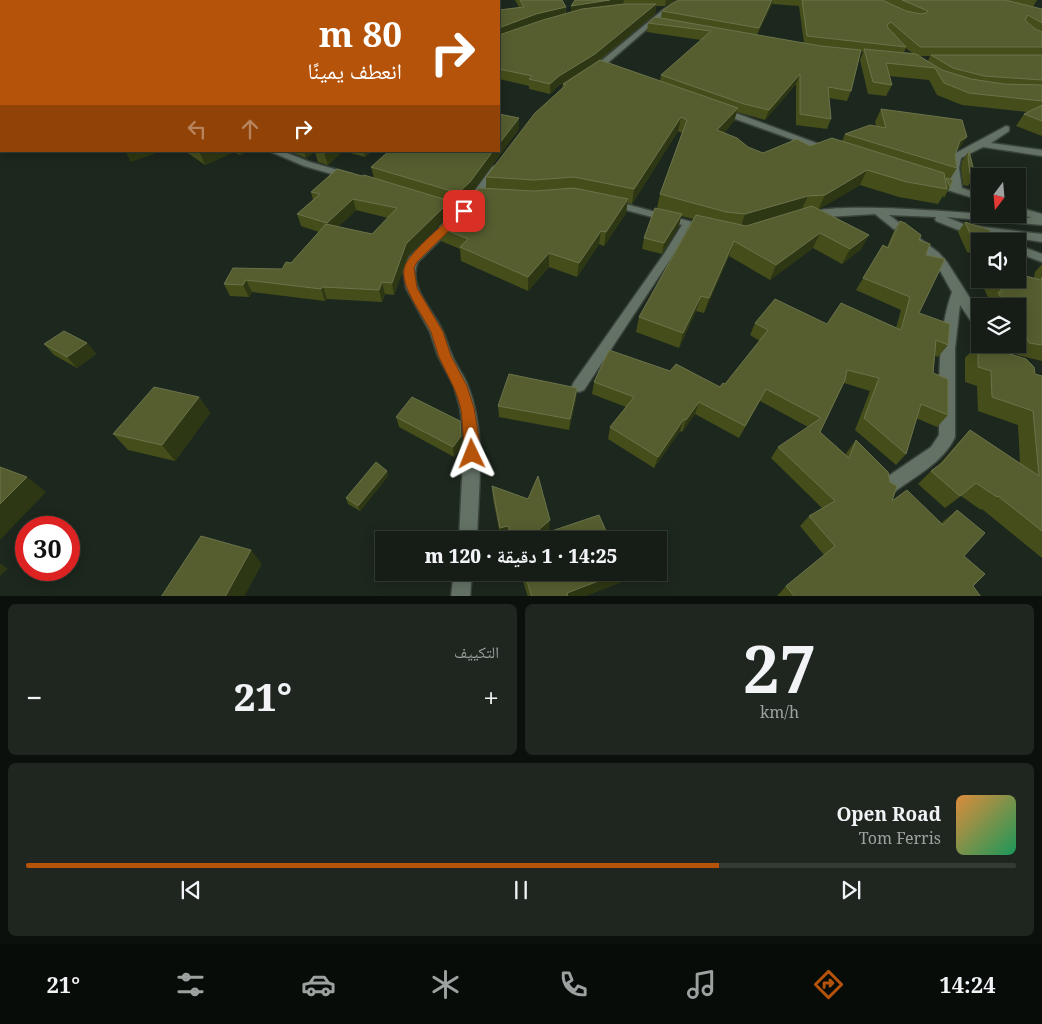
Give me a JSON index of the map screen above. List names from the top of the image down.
{
  "north": "bottom",
  "page": {
    "turn": ["80 m", "انعطف يمينًا"],
    "limit": "30",
    "trip": "14:25 · 1 دقيقة · 120 m",
    "tile": [
      ["27", "km/h"],
      "التكييف"
    ],
    "heat": ["−", "21°", "+"],
    "song": ["Open Road", "Tom Ferris"],
    "tabs": ["14:24", "21°"]
  }
}
